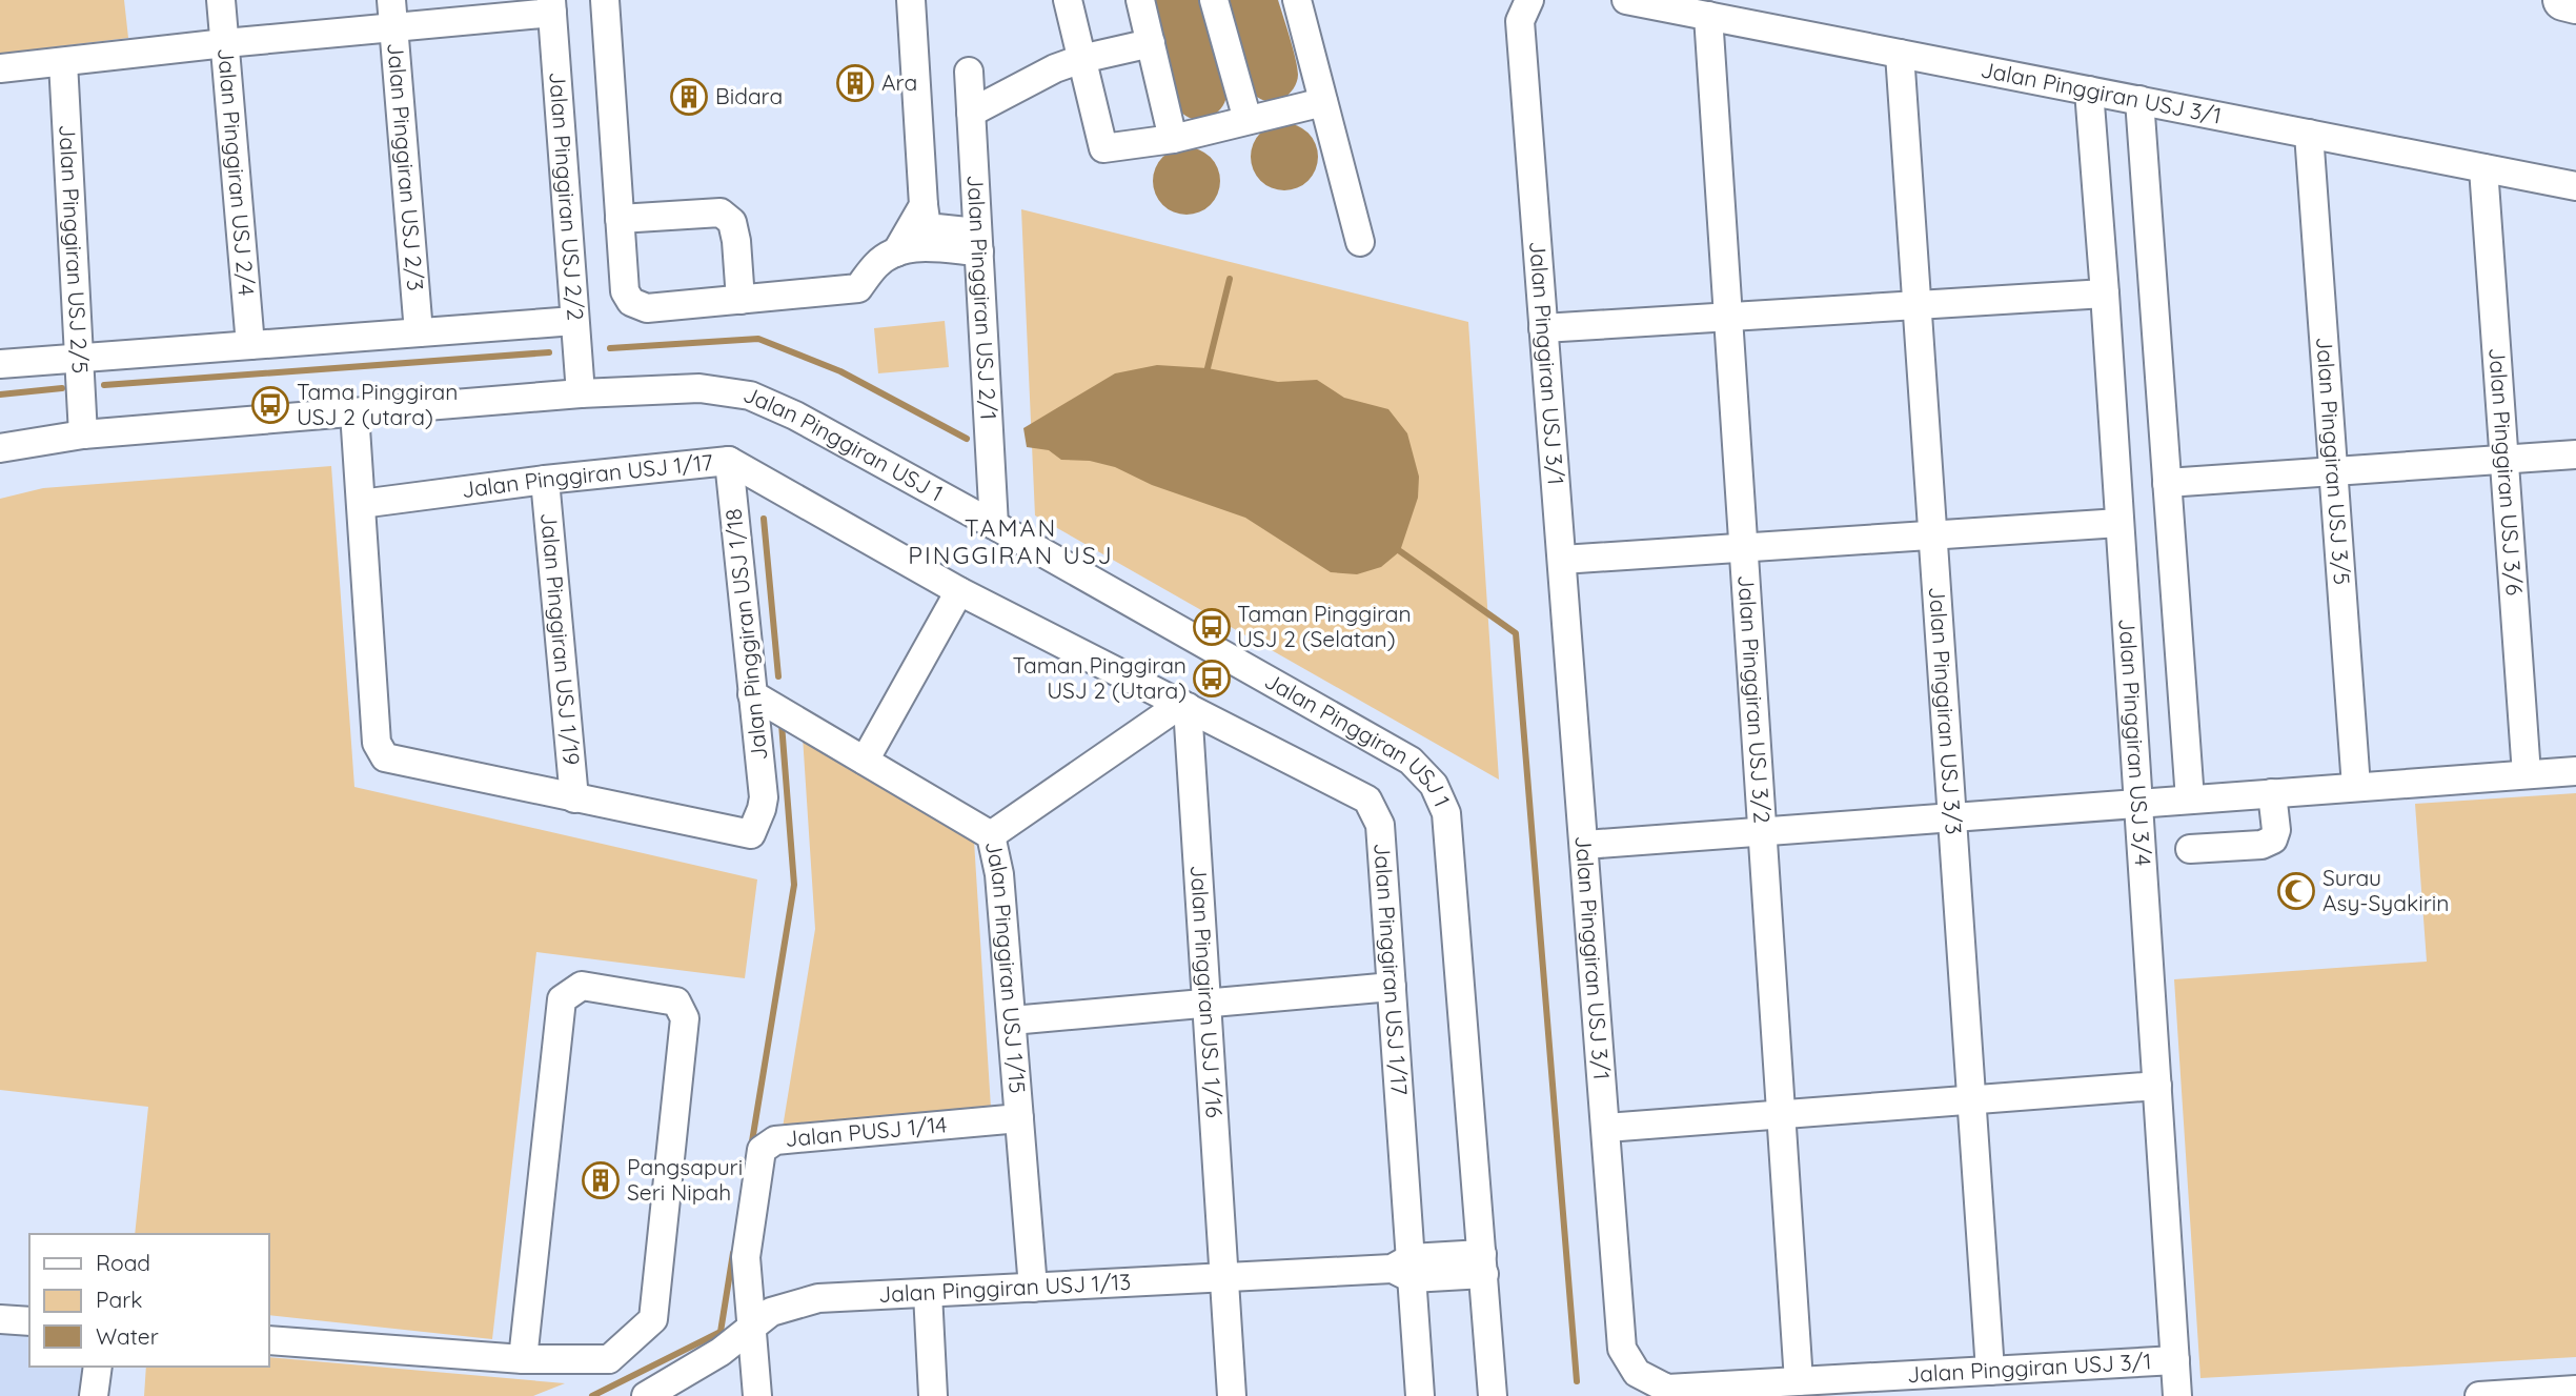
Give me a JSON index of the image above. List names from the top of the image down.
{
  "streets": {
    "street": [
      "Jalan Pinggiran USJ 3/1",
      "Jalan Pinggiran USJ 2/3",
      "Jalan Pinggiran USJ 2/4",
      "Jalan Pinggiran USJ 2/2",
      "Jalan Pinggiran USJ 2/5",
      "Jalan Pinggiran USJ 2/1",
      "Jalan Pinggiran USJ 1",
      "Jalan Pinggiran USJ 3/5",
      "Jalan Pinggiran USJ 3/6",
      "Jalan Pinggiran USJ 1/17",
      "Jalan Pinggiran USJ 1/18",
      "Jalan Pinggiran USJ 1/19",
      "Jalan Pinggiran USJ 3/2",
      "Jalan Pinggiran USJ 3/3",
      "Jalan Pinggiran USJ 3/4",
      "Jalan Pinggiran USJ 1/15",
      "Jalan Pinggiran USJ 1/16",
      "Jalan PUSJ 1/14",
      "Jalan Pinggiran USJ 1/13"
    ]
  },
  "crossings": [
    ["Jalan Pinggiran USJ 3/1", "Jalan Pinggiran USJ 3/5"],
    ["Jalan Pinggiran USJ 3/1", "Jalan Pinggiran USJ 3/6"],
    ["Jalan Pinggiran USJ 3/1", "Jalan Pinggiran USJ 3/2"],
    ["Jalan Pinggiran USJ 3/1", "Jalan Pinggiran USJ 3/3"],
    ["Jalan Pinggiran USJ 3/1", "Jalan Pinggiran USJ 3/4"],
    ["Jalan Pinggiran USJ 2/2", "Jalan Pinggiran USJ 1"],
    ["Jalan Pinggiran USJ 2/5", "Jalan Pinggiran USJ 1"],
    ["Jalan Pinggiran USJ 2/1", "Jalan Pinggiran USJ 1"],
    ["Jalan Pinggiran USJ 1", "Jalan Pinggiran USJ 1/13"],
    ["Jalan Pinggiran USJ 1/17", "Jalan Pinggiran USJ 1/18"],
    ["Jalan Pinggiran USJ 1/17", "Jalan Pinggiran USJ 1/19"],
    ["Jalan Pinggiran USJ 1/17", "Jalan Pinggiran USJ 1/16"],
    ["Jalan Pinggiran USJ 1/17", "Jalan Pinggiran USJ 1/13"],
    ["Jalan Pinggiran USJ 1/18", "Jalan Pinggiran USJ 1/19"],
    ["Jalan Pinggiran USJ 1/18", "Jalan Pinggiran USJ 1/15"],
    ["Jalan Pinggiran USJ 1/15", "Jalan PUSJ 1/14"],
    ["Jalan Pinggiran USJ 1/15", "Jalan Pinggiran USJ 1/13"],
    ["Jalan Pinggiran USJ 1/16", "Jalan Pinggiran USJ 1/13"],
    ["Jalan PUSJ 1/14", "Jalan Pinggiran USJ 1/13"]
  ],
  "districts": ["TAMAN PINGGIRAN USJ"],
  "places": {
    "building": ["Ara", "Bidara", "Pangsapuri Seri Nipah"],
    "bus stop": ["Tama Pinggiran USJ 2 (utara)", "Taman Pinggiran USJ 2 (Selatan)", "Taman Pinggiran USJ 2 (Utara)"],
    "mosque": ["Surau Asy-Syakirin"]
  },
  "legend": ["Road", "Park", "Water"]
}
